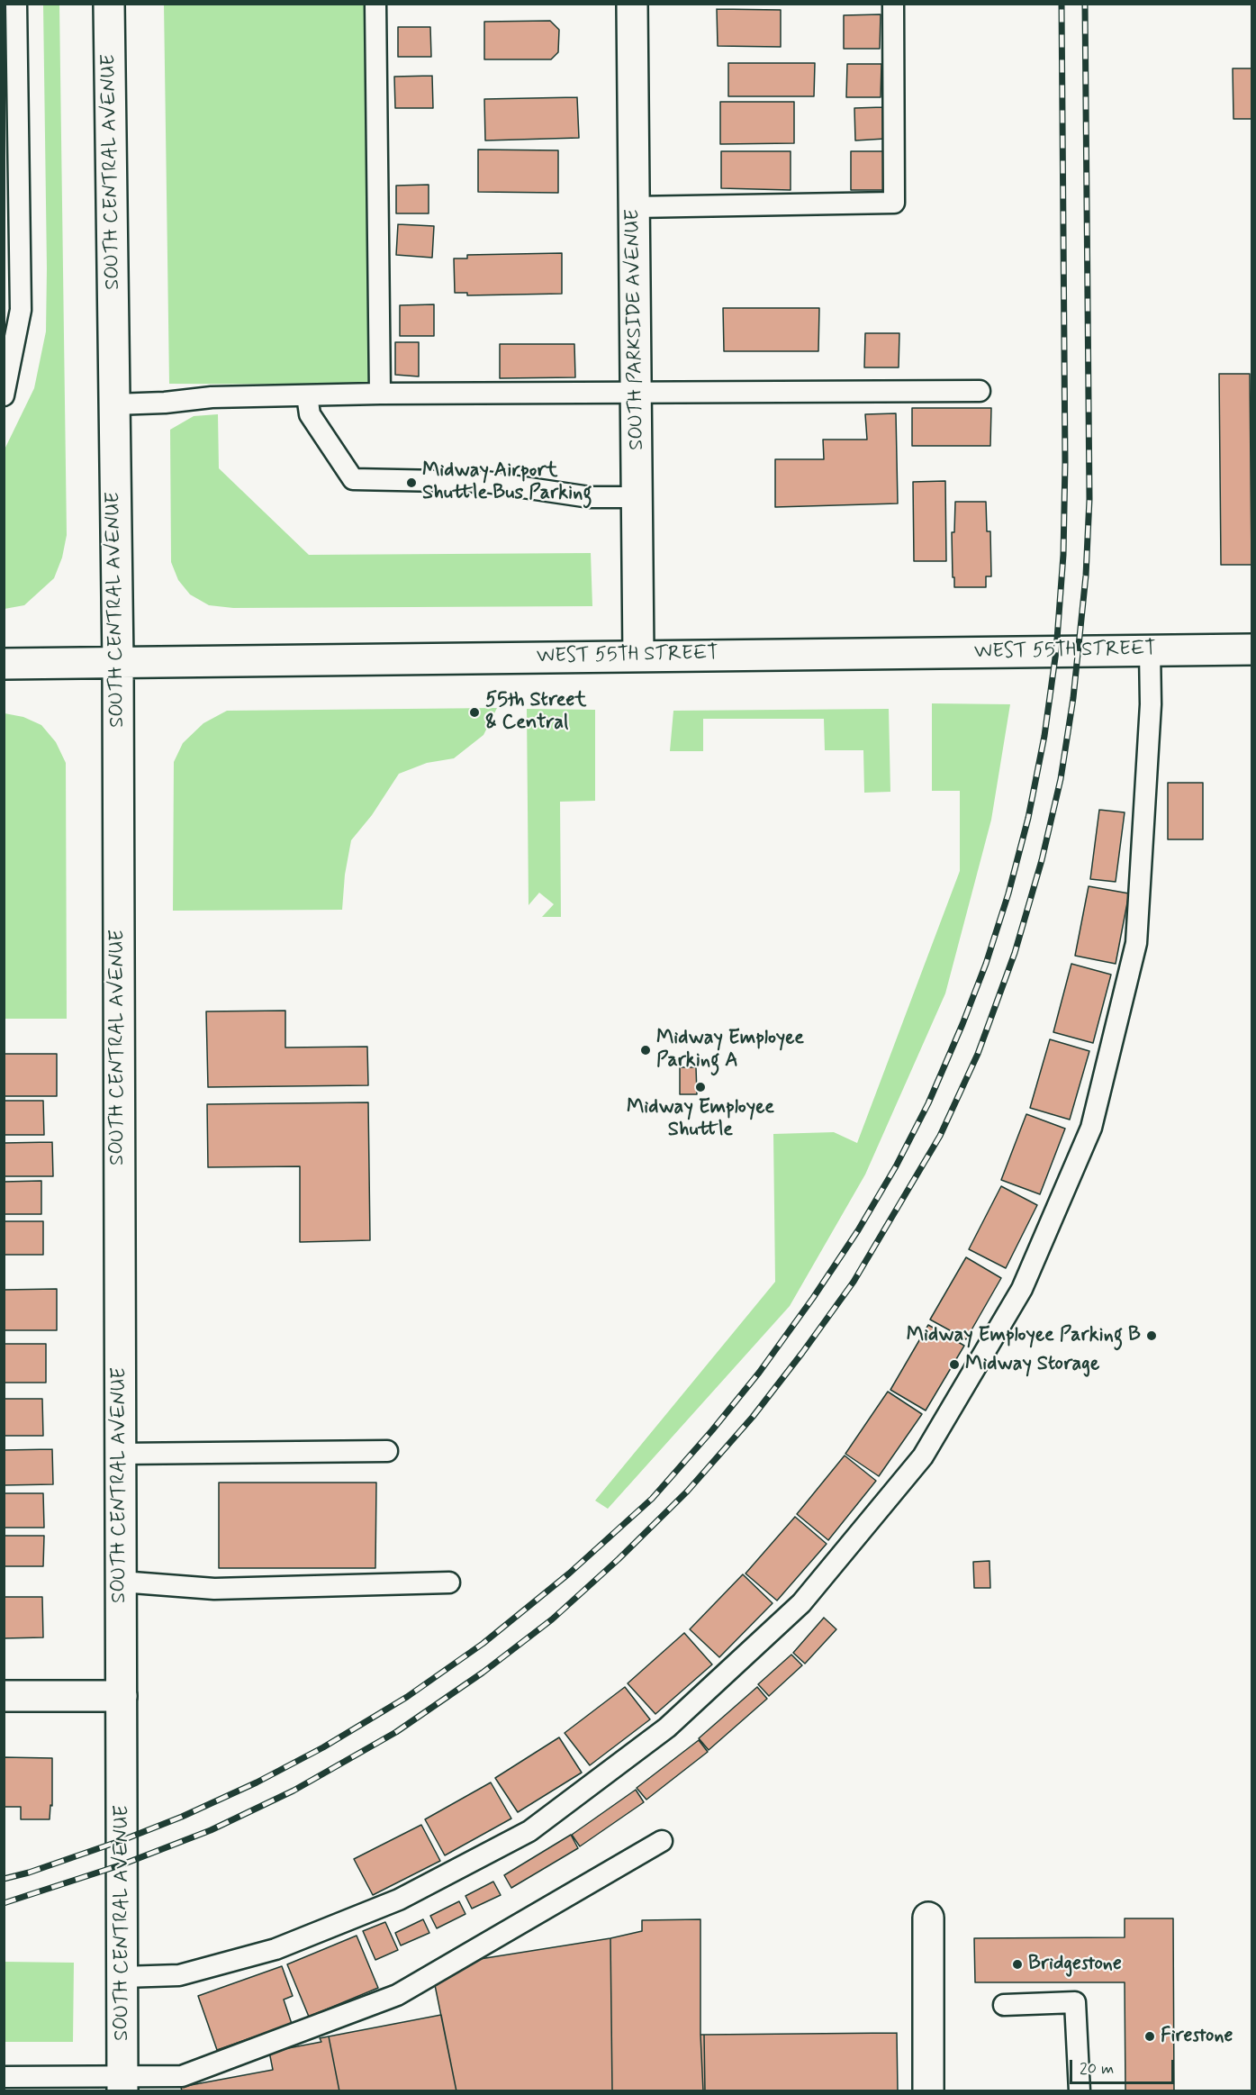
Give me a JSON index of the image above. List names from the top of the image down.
{
  "streets": {
    "main road": ["SOUTH CENTRAL AVENUE", "SOUTH PARKSIDE AVENUE", "WEST 55TH STREET"]
  },
  "crossings": [
    ["SOUTH CENTRAL AVENUE", "WEST 55TH STREET"],
    ["SOUTH PARKSIDE AVENUE", "WEST 55TH STREET"]
  ],
  "places": [
    "Midway Airport Shuttle Bus Parking",
    "55th Street & Central",
    "Midway Employee Parking A",
    "Midway Employee Shuttle",
    "Midway Employee Parking B",
    "Midway Storage",
    "Bridgestone",
    "Firestone"
  ],
  "scale_bar": "20 m"
}
